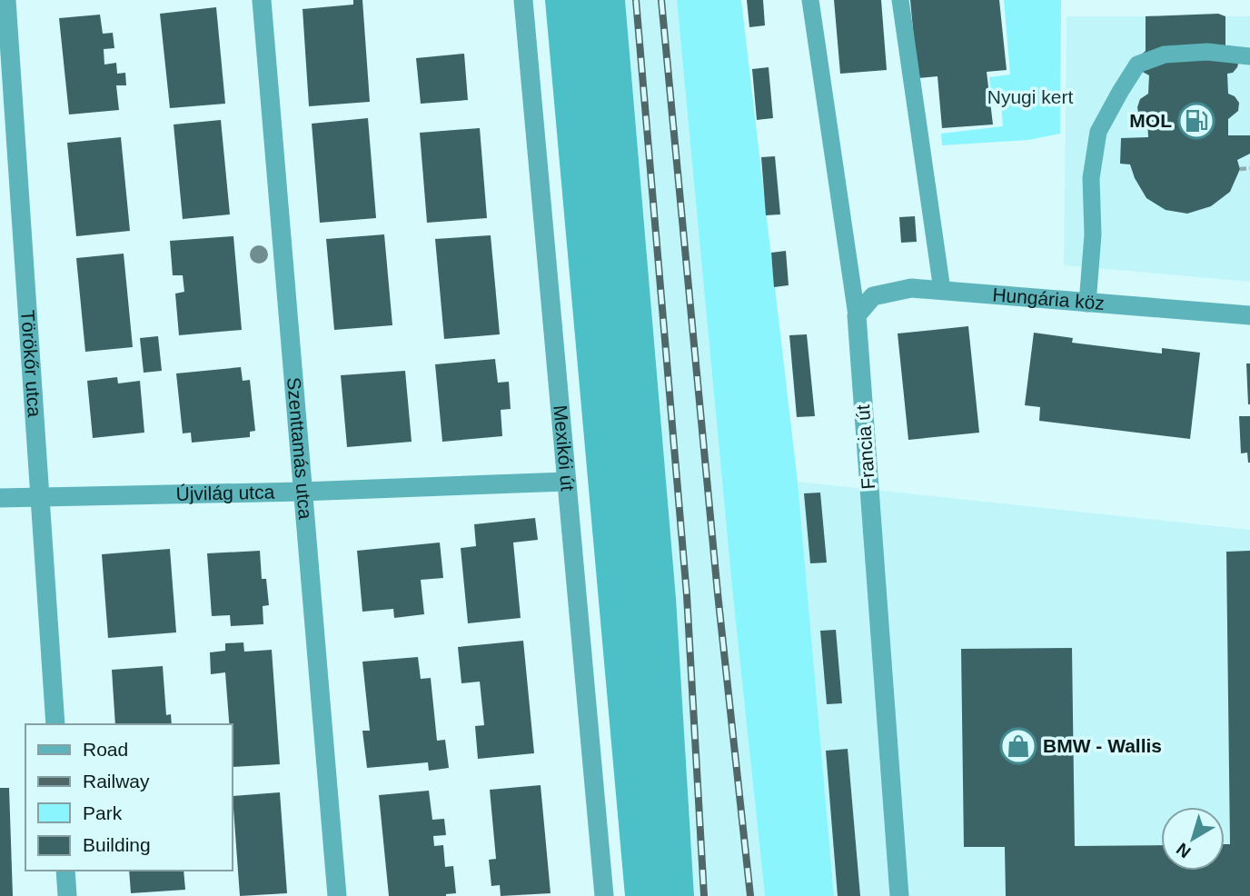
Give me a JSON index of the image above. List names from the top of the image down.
{
  "streets": {
    "street": [
      "Hungária köz",
      "Törökőr utca",
      "Francia út",
      "Szenttamás utca",
      "Mexikói út",
      "Újvilág utca"
    ]
  },
  "crossings": [
    ["Hungária köz", "Francia út"],
    ["Törökőr utca", "Újvilág utca"],
    ["Szenttamás utca", "Újvilág utca"],
    ["Mexikói út", "Újvilág utca"]
  ],
  "parks": ["Nyugi kert"],
  "places": {
    "fuel station": ["MOL"],
    "shop": ["BMW - Wallis"]
  },
  "legend": [
    "Road",
    "Railway",
    "Park",
    "Building"
  ],
  "north": "bottom left"
}
